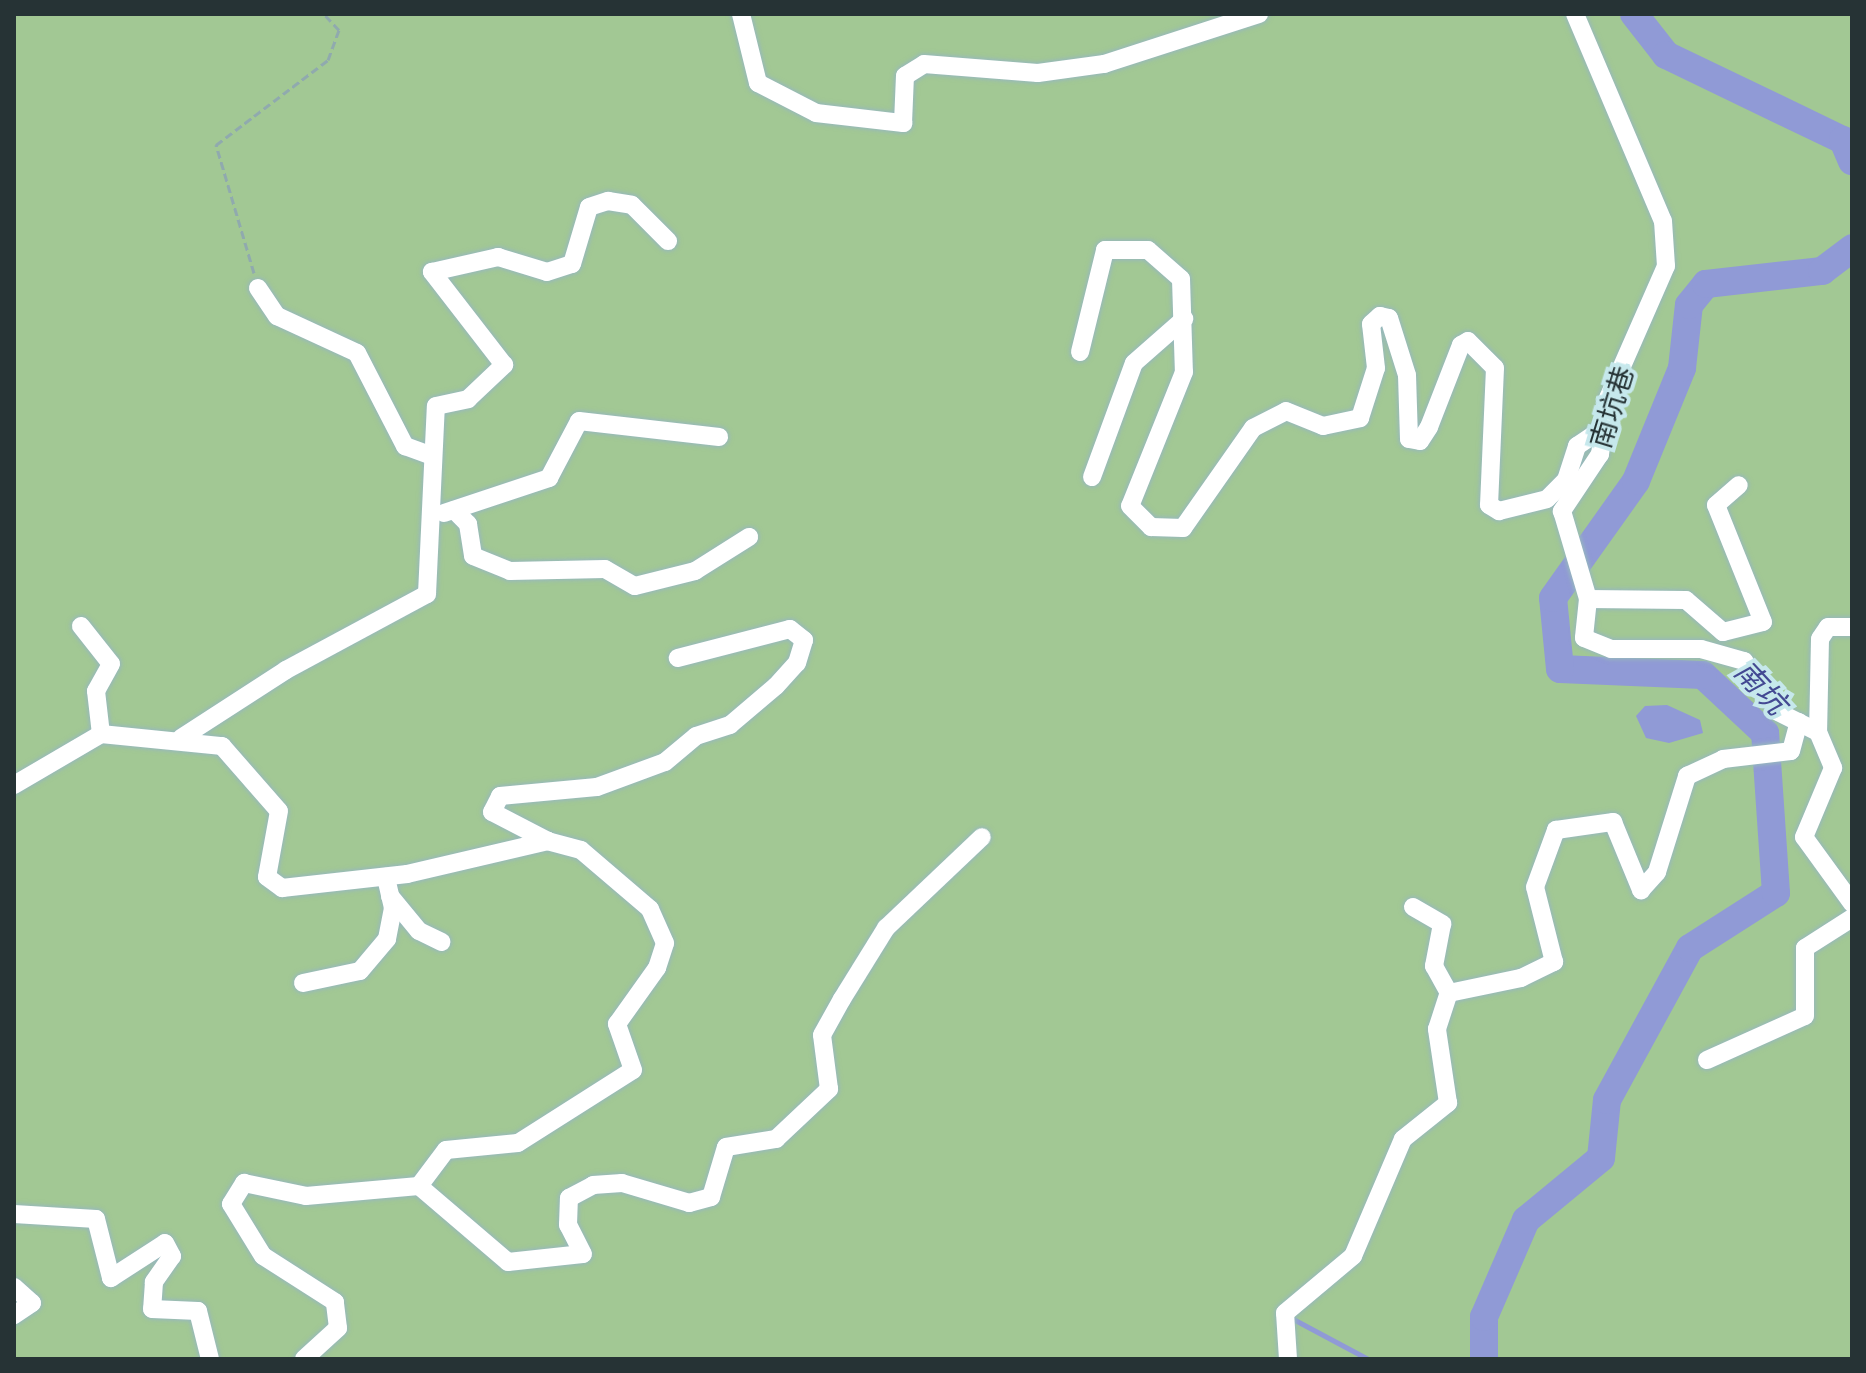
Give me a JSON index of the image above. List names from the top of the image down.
{
  "streets": {
    "street": ["南坑巷"]
  },
  "water": ["南坑"]
}
